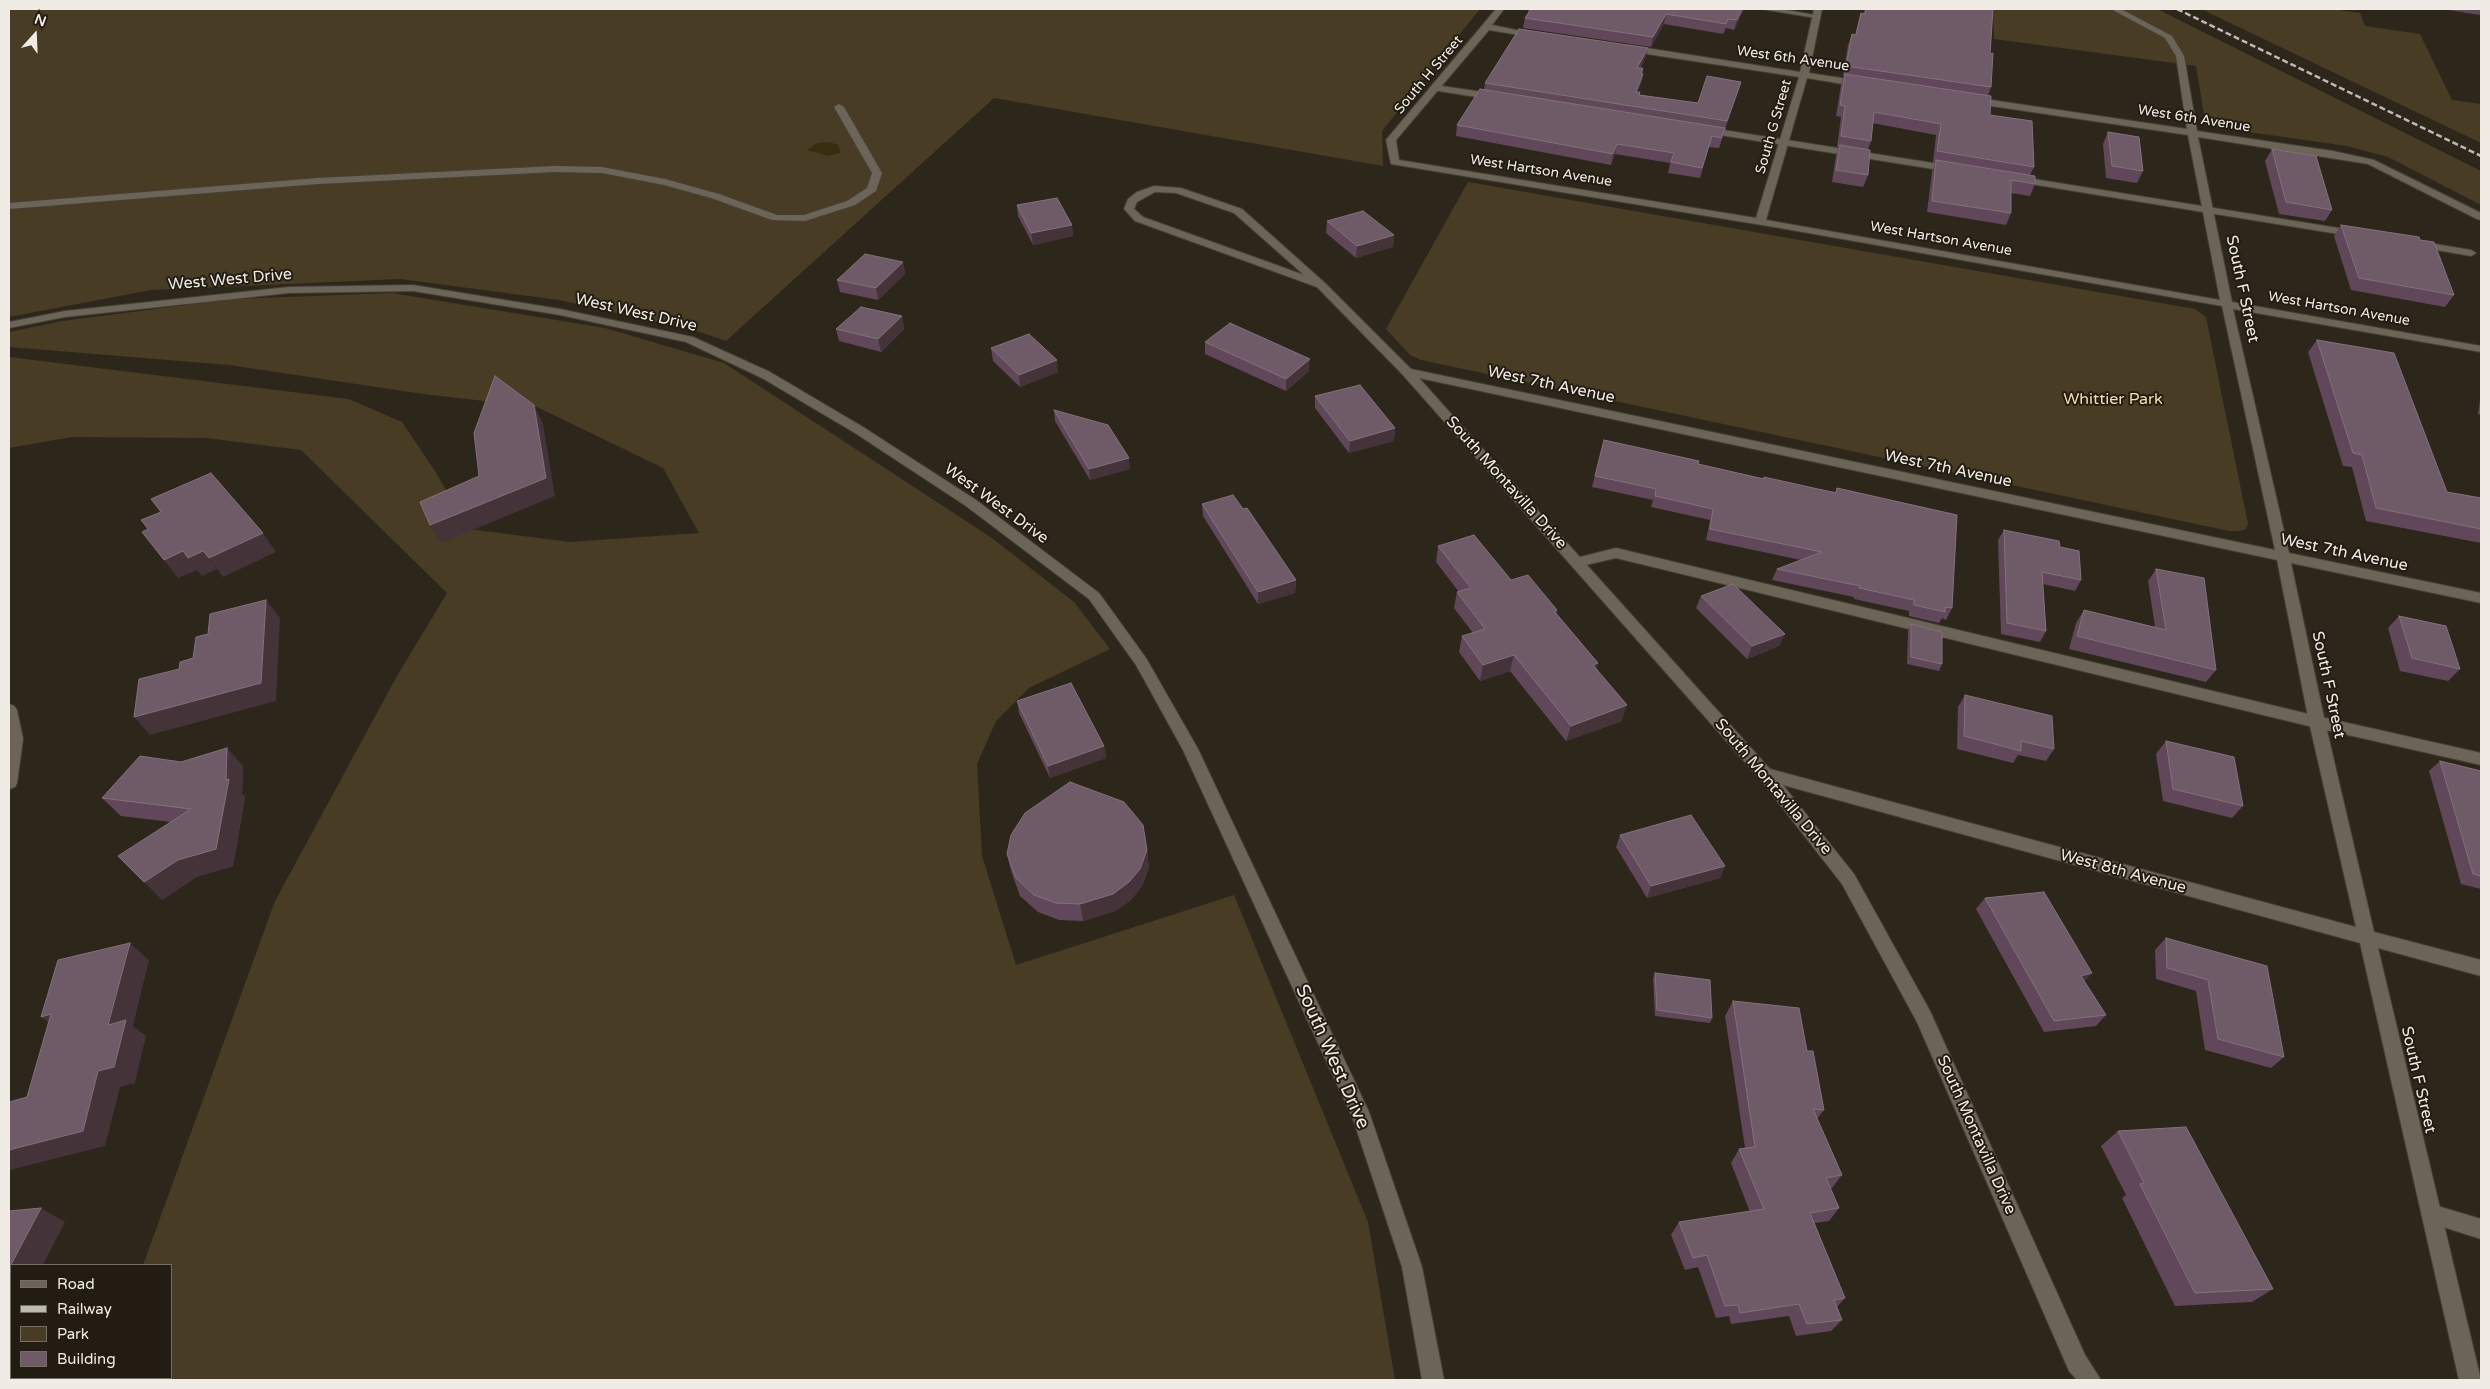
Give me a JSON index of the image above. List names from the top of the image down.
{
  "streets": {
    "street": [
      "West 6th Avenue",
      "South H Street",
      "South G Street",
      "West Hartson Avenue",
      "West West Drive",
      "South F Street",
      "West 7th Avenue",
      "South Montavilla Drive",
      "West 8th Avenue",
      "South West Drive"
    ]
  },
  "crossings": [
    ["West 6th Avenue", "South G Street"],
    ["West 6th Avenue", "South F Street"],
    ["South H Street", "West Hartson Avenue"],
    ["South G Street", "West Hartson Avenue"],
    ["West Hartson Avenue", "South F Street"],
    ["West West Drive", "South West Drive"],
    ["South F Street", "West 7th Avenue"],
    ["South F Street", "West 8th Avenue"],
    ["West 7th Avenue", "South Montavilla Drive"],
    ["South Montavilla Drive", "West 8th Avenue"]
  ],
  "parks": ["Whittier Park"],
  "legend": [
    "Road",
    "Railway",
    "Park",
    "Building"
  ],
  "north": "top"
}
